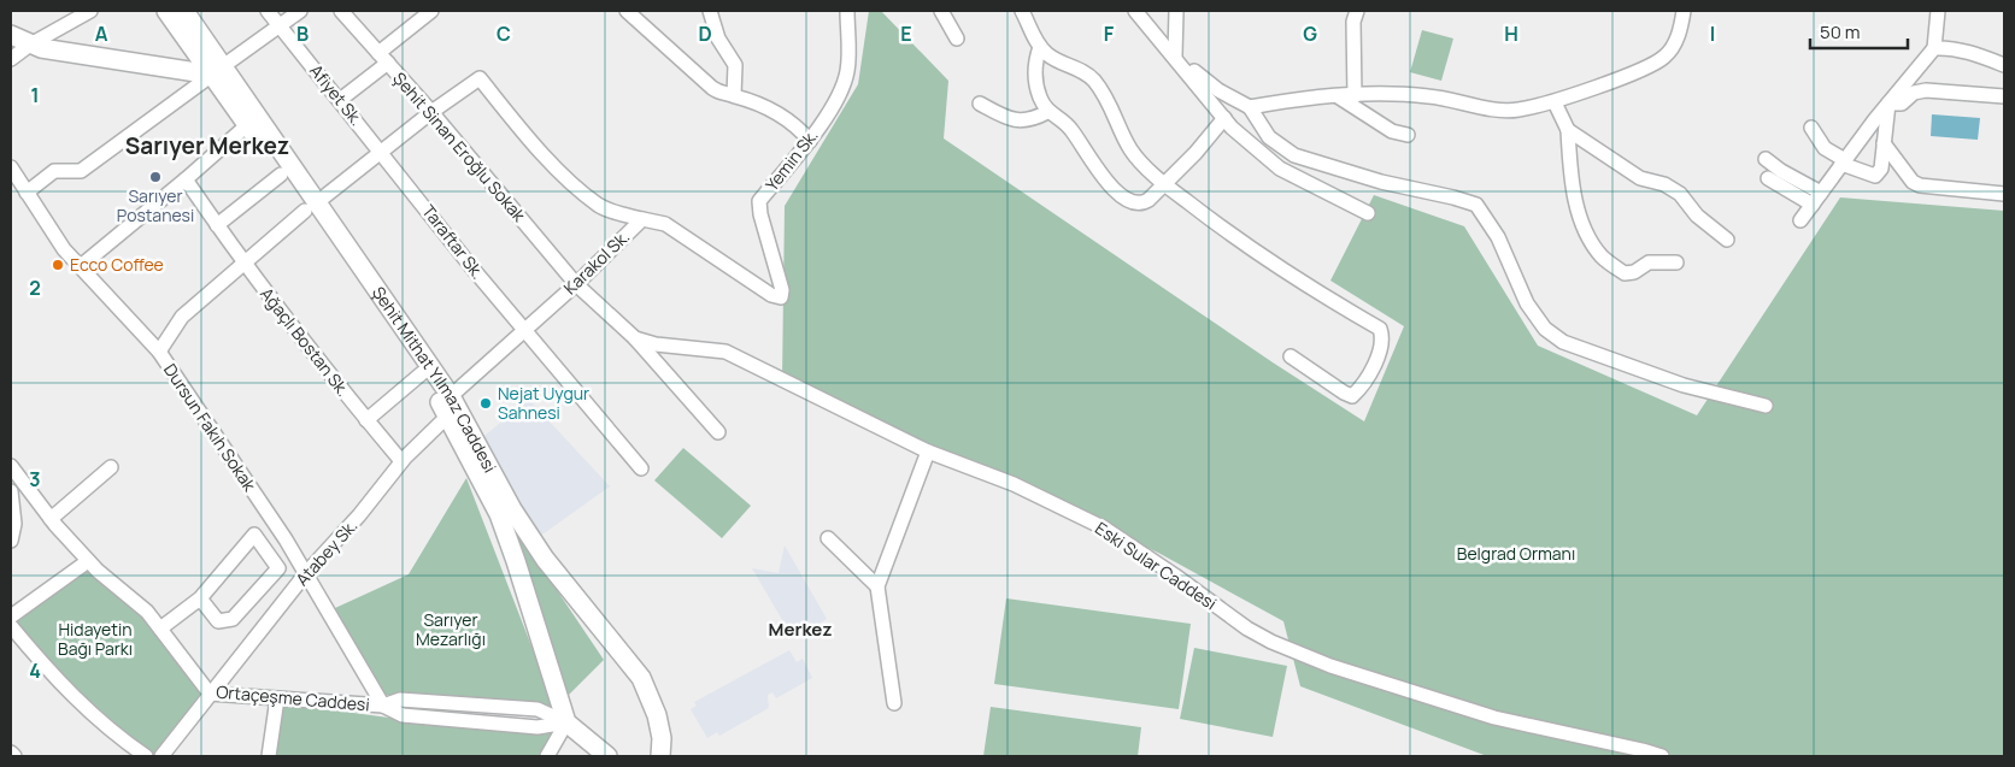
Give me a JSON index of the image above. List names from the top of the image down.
{
  "streets": {
    "main road": ["Şehit Mithat Yılmaz Caddesi"],
    "street": [
      "Afiyet Sk.",
      "Şehit Sinan Eroğlu Sokak",
      "Yemin Sk.",
      "Taraftar Sk.",
      "Karakol Sk.",
      "Ağaçlı Bostan Sk.",
      "Dursun Fakıh Sokak",
      "Atabey Sk.",
      "Eski Sular Caddesi",
      "Ortaçeşme Caddesi"
    ]
  },
  "crossings": [
    ["Afiyet Sk.", "Taraftar Sk."],
    ["Şehit Sinan Eroğlu Sokak", "Karakol Sk."],
    ["Şehit Sinan Eroğlu Sokak", "Eski Sular Caddesi"],
    ["Yemin Sk.", "Karakol Sk."],
    ["Taraftar Sk.", "Karakol Sk."],
    ["Karakol Sk.", "Şehit Mithat Yılmaz Caddesi"],
    ["Karakol Sk.", "Eski Sular Caddesi"],
    ["Ağaçlı Bostan Sk.", "Atabey Sk."],
    ["Şehit Mithat Yılmaz Caddesi", "Atabey Sk."],
    ["Şehit Mithat Yılmaz Caddesi", "Ortaçeşme Caddesi"],
    ["Dursun Fakıh Sokak", "Atabey Sk."],
    ["Dursun Fakıh Sokak", "Ortaçeşme Caddesi"],
    ["Atabey Sk.", "Ortaçeşme Caddesi"]
  ],
  "districts": ["Sarıyer Merkez", "Merkez"],
  "parks": ["Belgrad Ormanı", "Sarıyer Mezarlığı", "Hidayetin Bağı Parkı"],
  "places": ["Sarıyer Postanesi", "Ecco Coffee", "Nejat Uygur Sahnesi"],
  "scale_bar": "50 m",
  "grid": {
    "columns": [
      "A",
      "B",
      "C",
      "D",
      "E",
      "F",
      "G",
      "H",
      "I"
    ],
    "rows": [
      "1",
      "2",
      "3",
      "4"
    ]
  }
}
